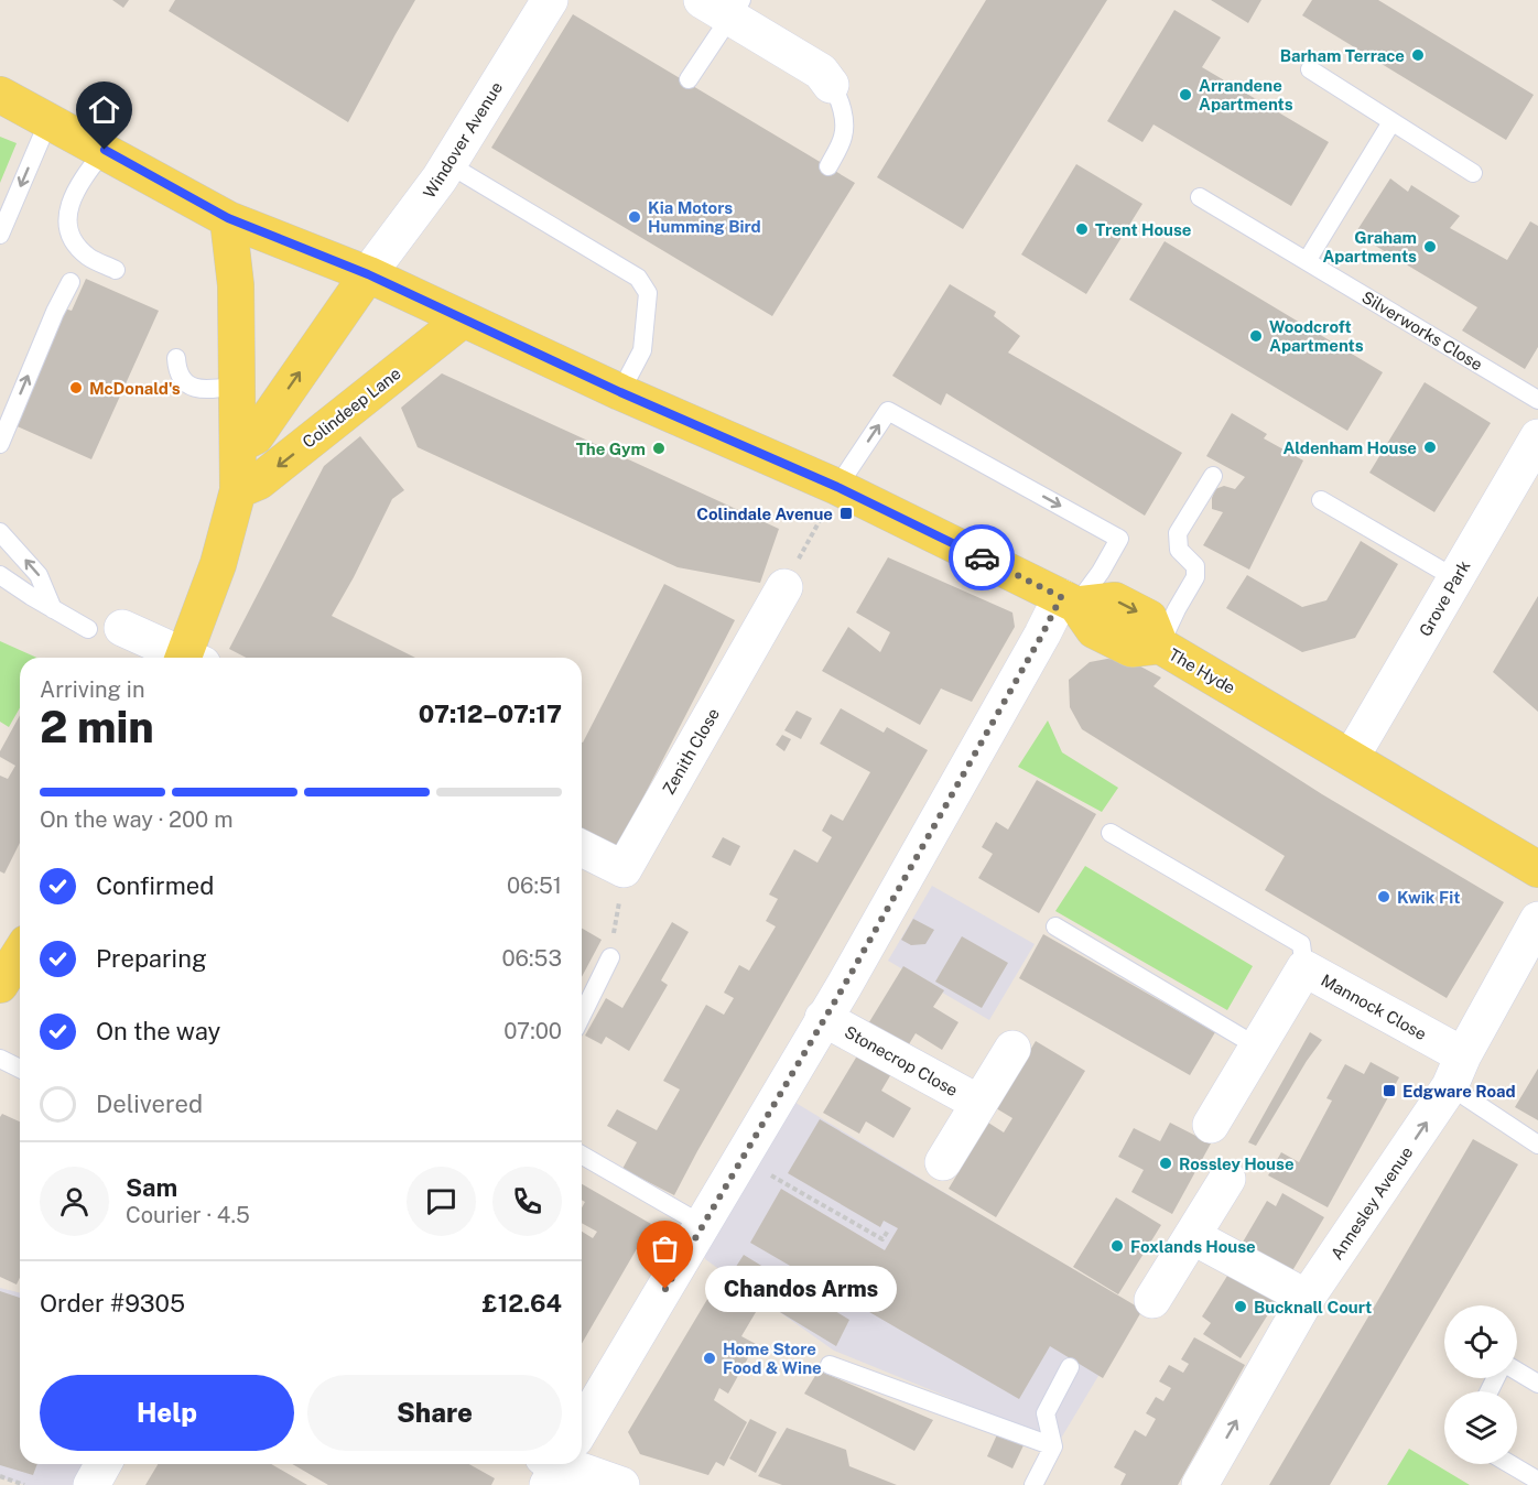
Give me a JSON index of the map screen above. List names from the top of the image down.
{
  "streets": {
    "main road": ["Colindeep Lane", "The Hyde"],
    "street": [
      "Windover Avenue",
      "Grove Park",
      "Zenith Close",
      "Mannock Close",
      "Stonecrop Close",
      "Annesley Avenue"
    ],
    "lane": ["Silverworks Close"]
  },
  "crossings": [
    ["Windover Avenue", "The Hyde"],
    ["Colindeep Lane", "The Hyde"],
    ["Grove Park", "The Hyde"],
    ["Mannock Close", "Annesley Avenue"]
  ],
  "one_way": ["Annesley Avenue"],
  "places": {
    "other": [
      "Barham Terrace",
      "Arrandene Apartments",
      "Kia Motors Humming Bird",
      "Trent House",
      "Graham Apartments",
      "Woodcroft Apartments",
      "McDonald's",
      "Aldenham House",
      "The Gym",
      "Kwik Fit",
      "Rossley House",
      "Foxlands House",
      "Chandos Arms",
      "Bucknall Court",
      "Home Store Food & Wine"
    ],
    "transit": ["Colindale Avenue", "Edgware Road"]
  },
  "page": {
    "heading": ["2 min", "Arriving in", "07:12–07:17"],
    "panel": [
      "Sam",
      "Courier · 4.5",
      "Order #9305",
      "£12.64"
    ],
    "bar": "On the way · 200 m",
    "list": [
      ["Confirmed", "06:51"],
      ["Preparing", "06:53"],
      ["On the way", "07:00"],
      "Delivered"
    ],
    "bubble": "Chandos Arms",
    "buttons": ["Help", "Share"]
  }
}
